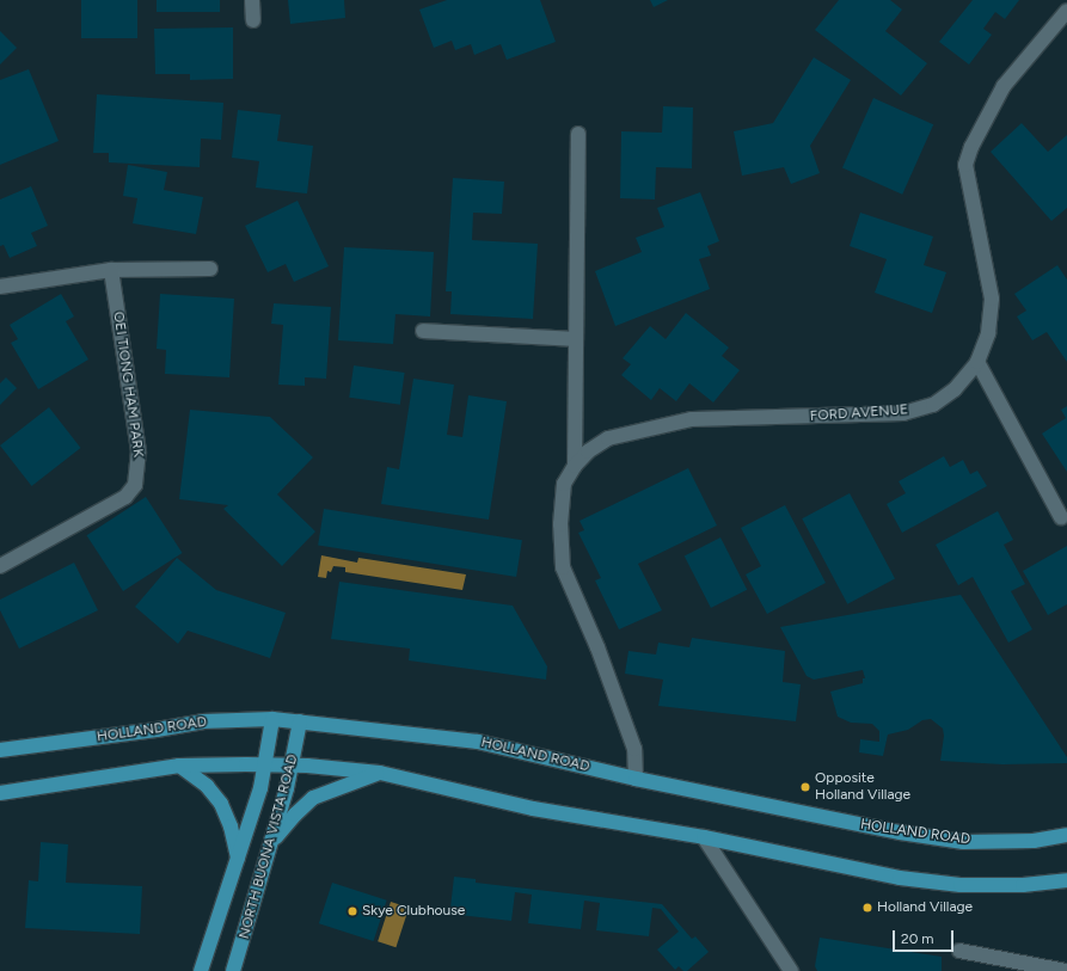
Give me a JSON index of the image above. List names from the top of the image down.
{
  "streets": {
    "main road": ["HOLLAND ROAD", "NORTH BUONA VISTA ROAD"],
    "street": ["OEI TIONG HAM PARK", "FORD AVENUE"]
  },
  "crossings": [
    ["FORD AVENUE", "HOLLAND ROAD"],
    ["HOLLAND ROAD", "NORTH BUONA VISTA ROAD"]
  ],
  "places": ["Opposite Holland Village", "Holland Village", "Skye Clubhouse"],
  "scale_bar": "20 m"
}
